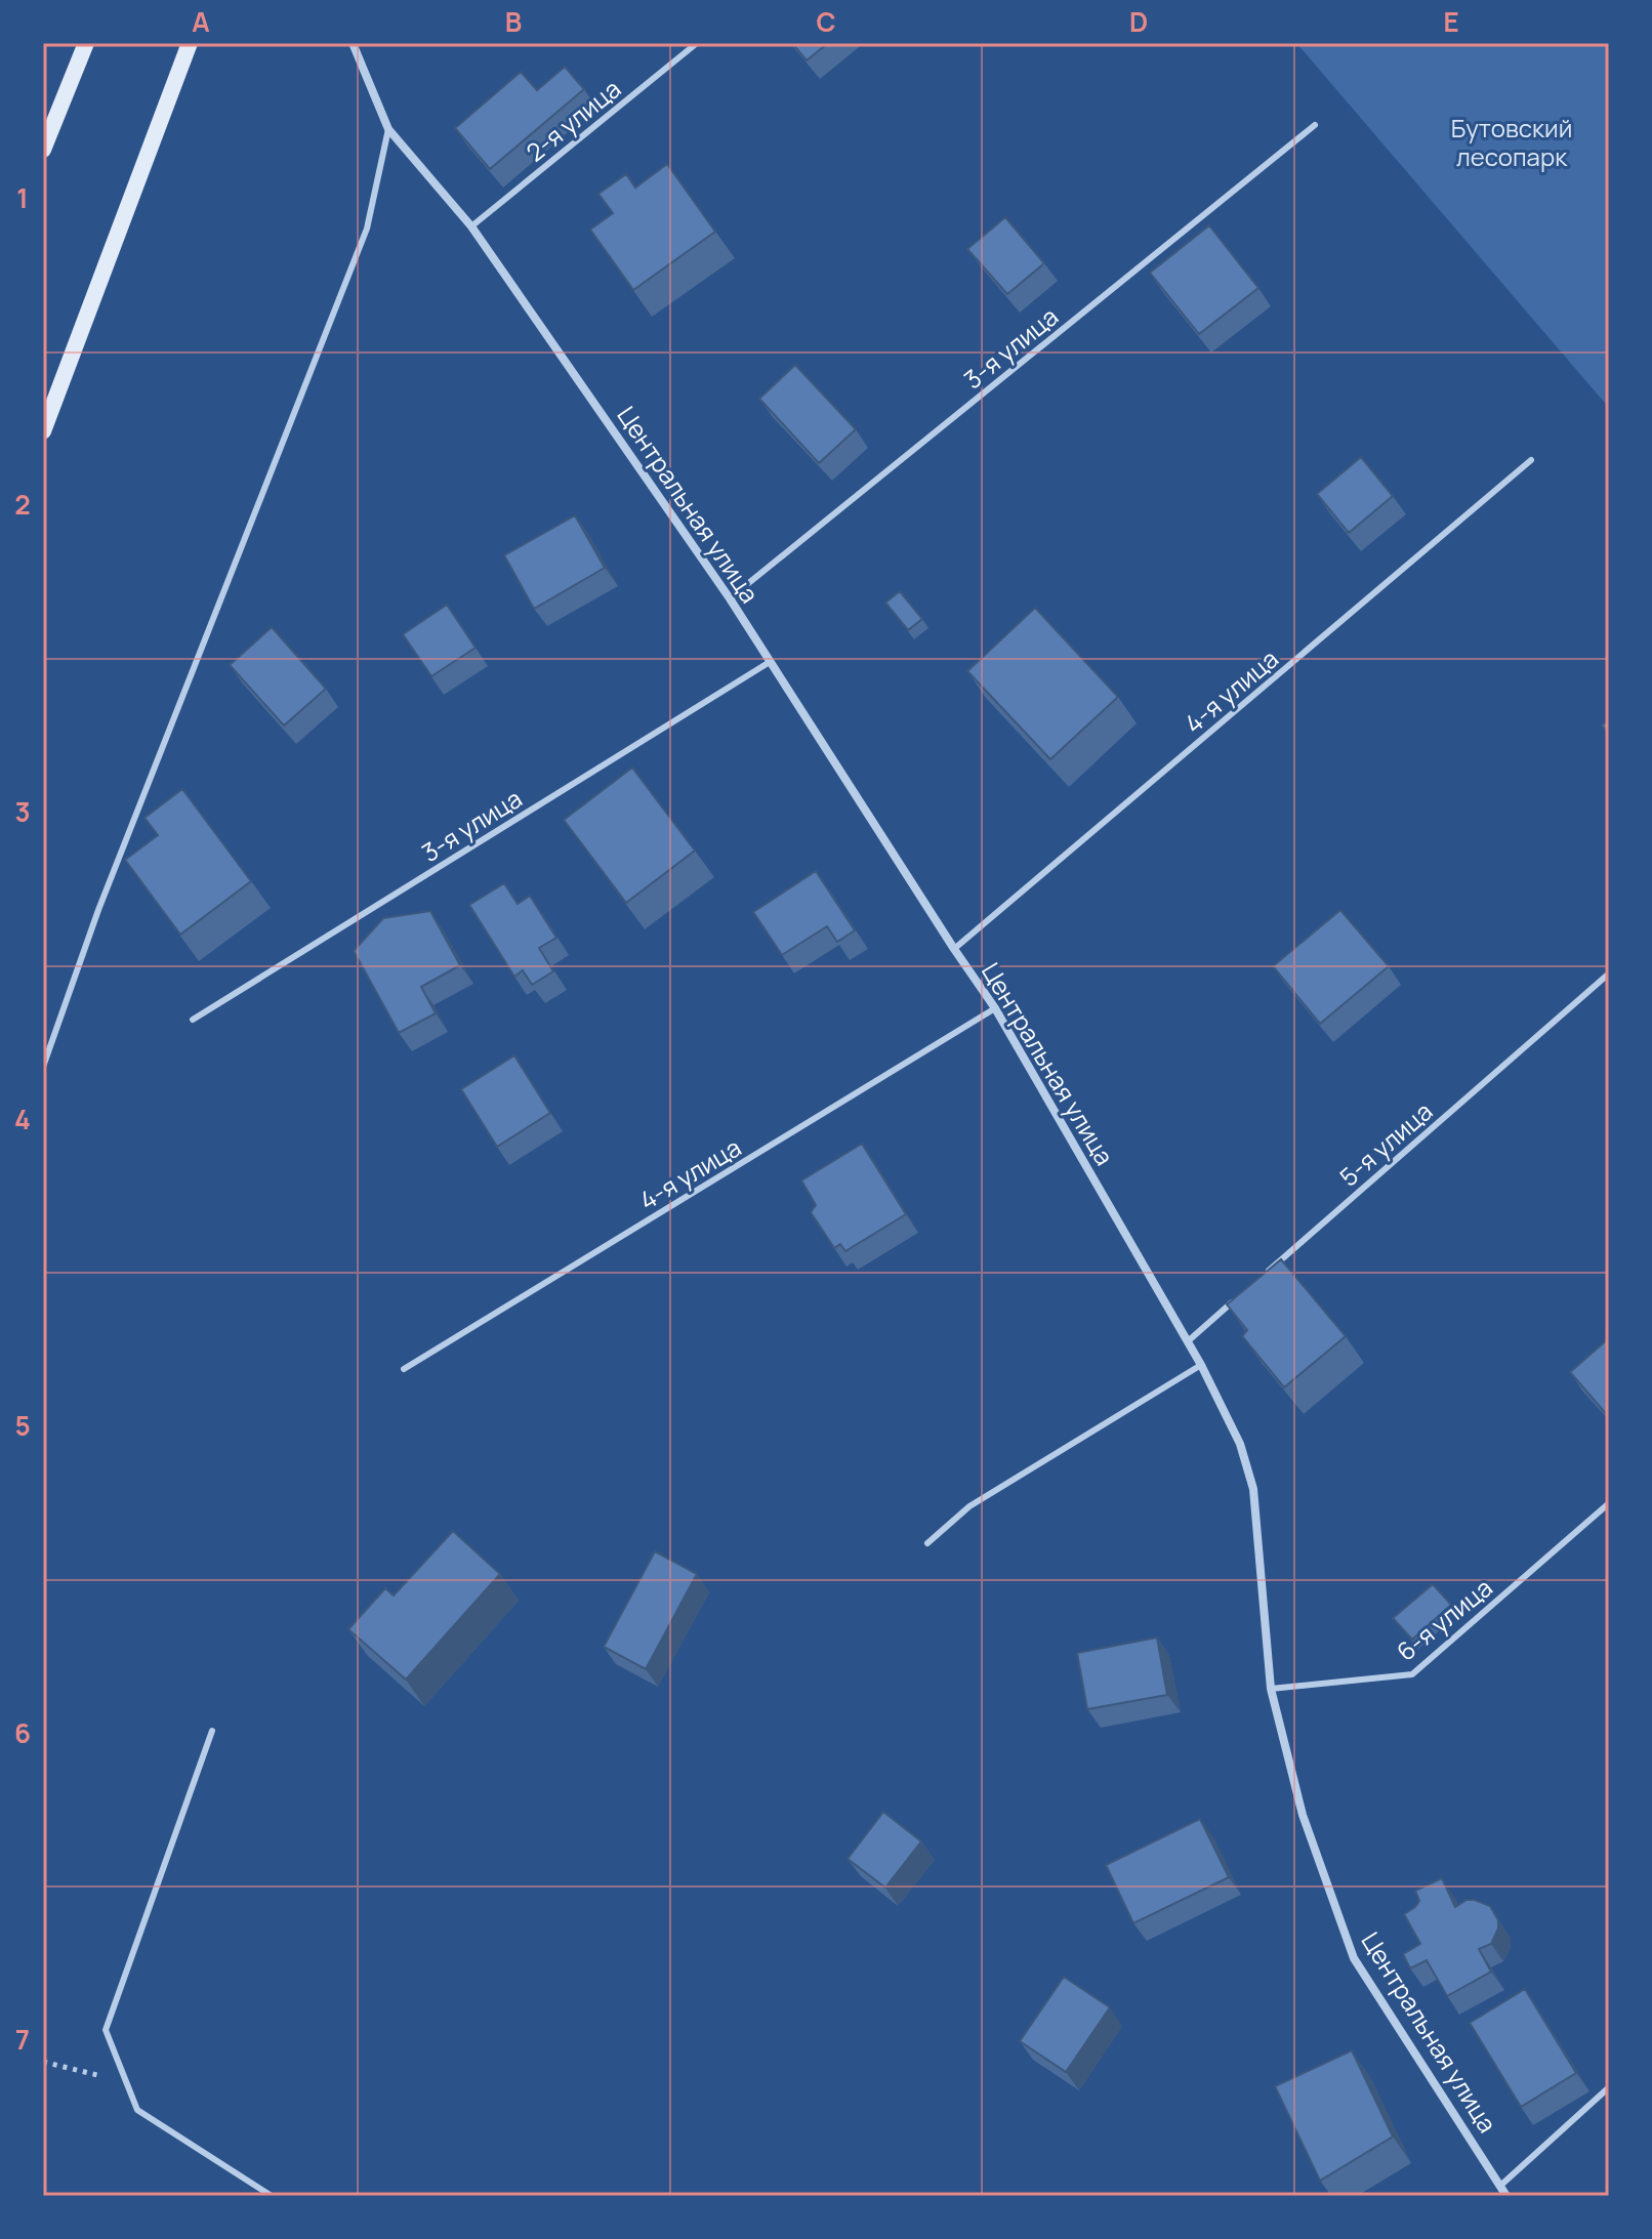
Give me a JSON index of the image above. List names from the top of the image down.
{
  "streets": {
    "street": ["Центральная улица"],
    "lane": [
      "2-я улица",
      "3-я улица",
      "4-я улица",
      "5-я улица",
      "6-я улица"
    ]
  },
  "crossings": [
    ["2-я улица", "Центральная улица"],
    ["3-я улица", "Центральная улица"],
    ["Центральная улица", "4-я улица"],
    ["Центральная улица", "6-я улица"]
  ],
  "parks": ["Бутовский лесопарк"],
  "grid": {
    "columns": [
      "A",
      "B",
      "C",
      "D",
      "E"
    ],
    "rows": [
      "1",
      "2",
      "3",
      "4",
      "5",
      "6",
      "7"
    ]
  }
}
